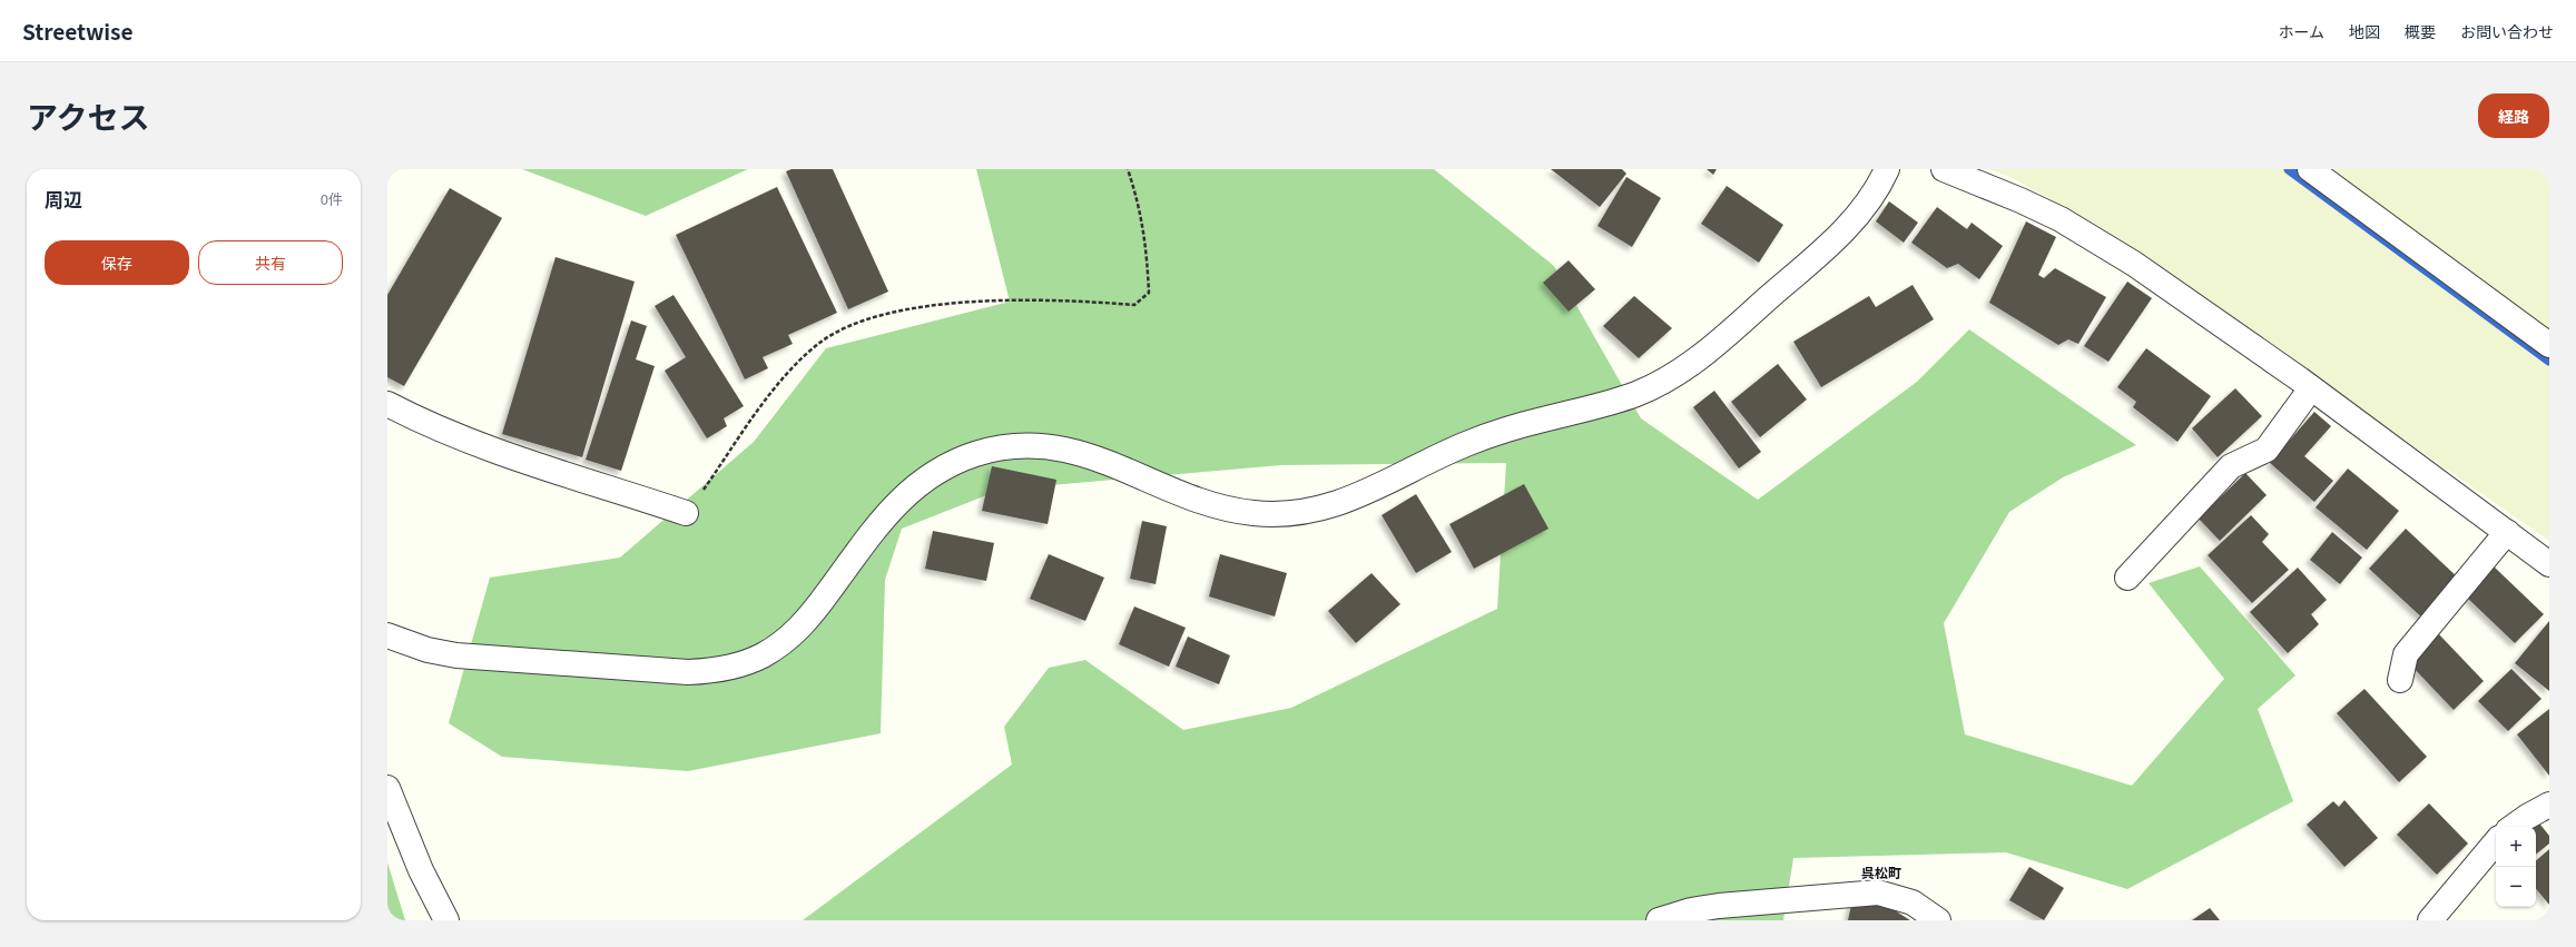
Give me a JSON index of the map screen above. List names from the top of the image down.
{
  "districts": ["呉松町"],
  "page": {
    "header": "Streetwise",
    "nav": [
      "ホーム",
      "地図",
      "概要",
      "お問い合わせ"
    ],
    "title": "アクセス",
    "buttons": [
      "経路",
      ["保存", "共有"]
    ],
    "heading": ["周辺", "0件"],
    "map_buttons": ["+", "−"]
  }
}
